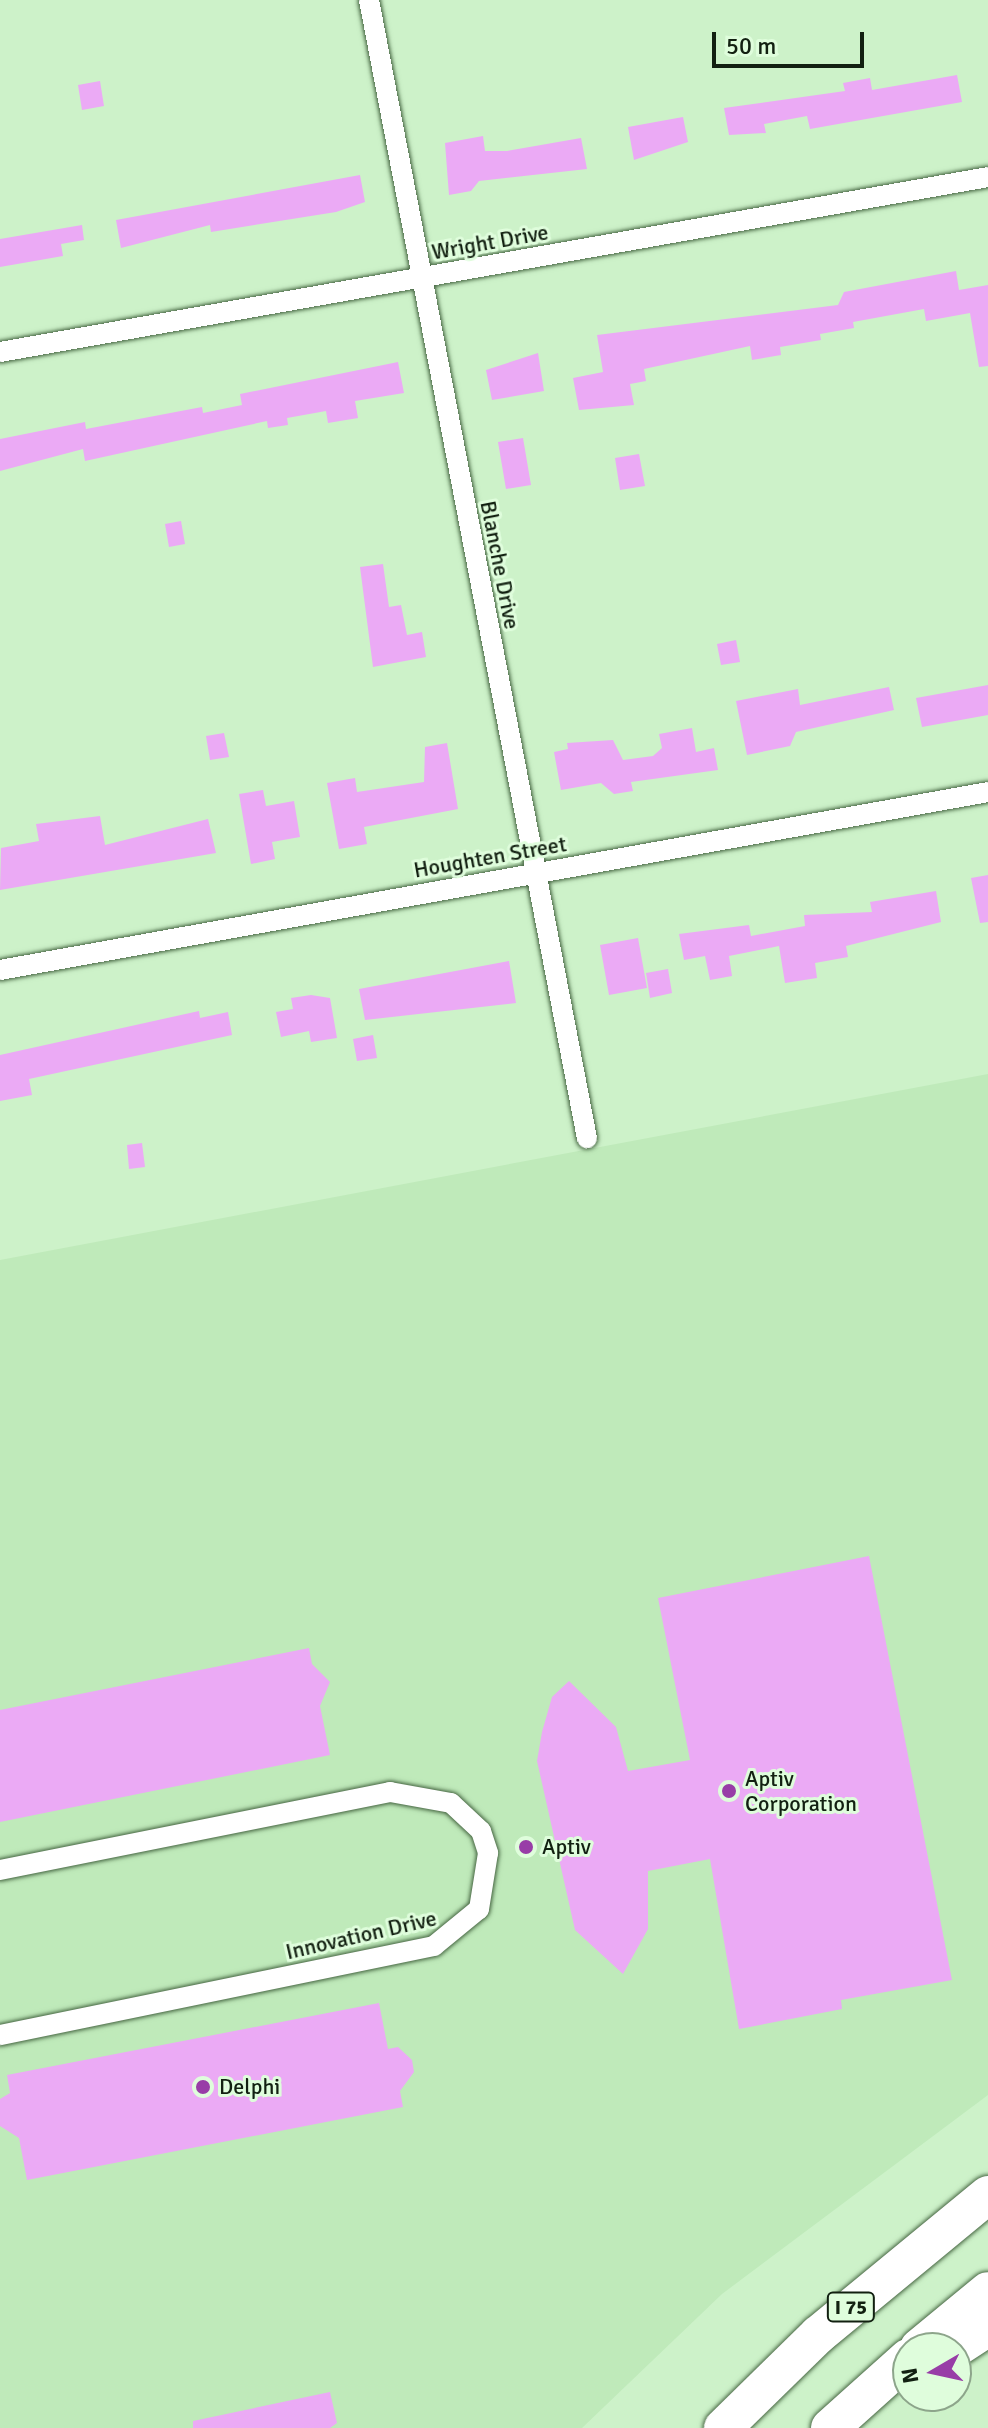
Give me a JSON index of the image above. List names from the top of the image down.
{
  "streets": {
    "highway": ["I 75"],
    "street": [
      "Wright Drive",
      "Blanche Drive",
      "Houghten Street",
      "Innovation Drive"
    ]
  },
  "crossings": [
    ["Wright Drive", "Blanche Drive"],
    ["Blanche Drive", "Houghten Street"]
  ],
  "places": ["Aptiv Corporation", "Aptiv", "Delphi"],
  "scale_bar": "50 m",
  "north": "left"
}
